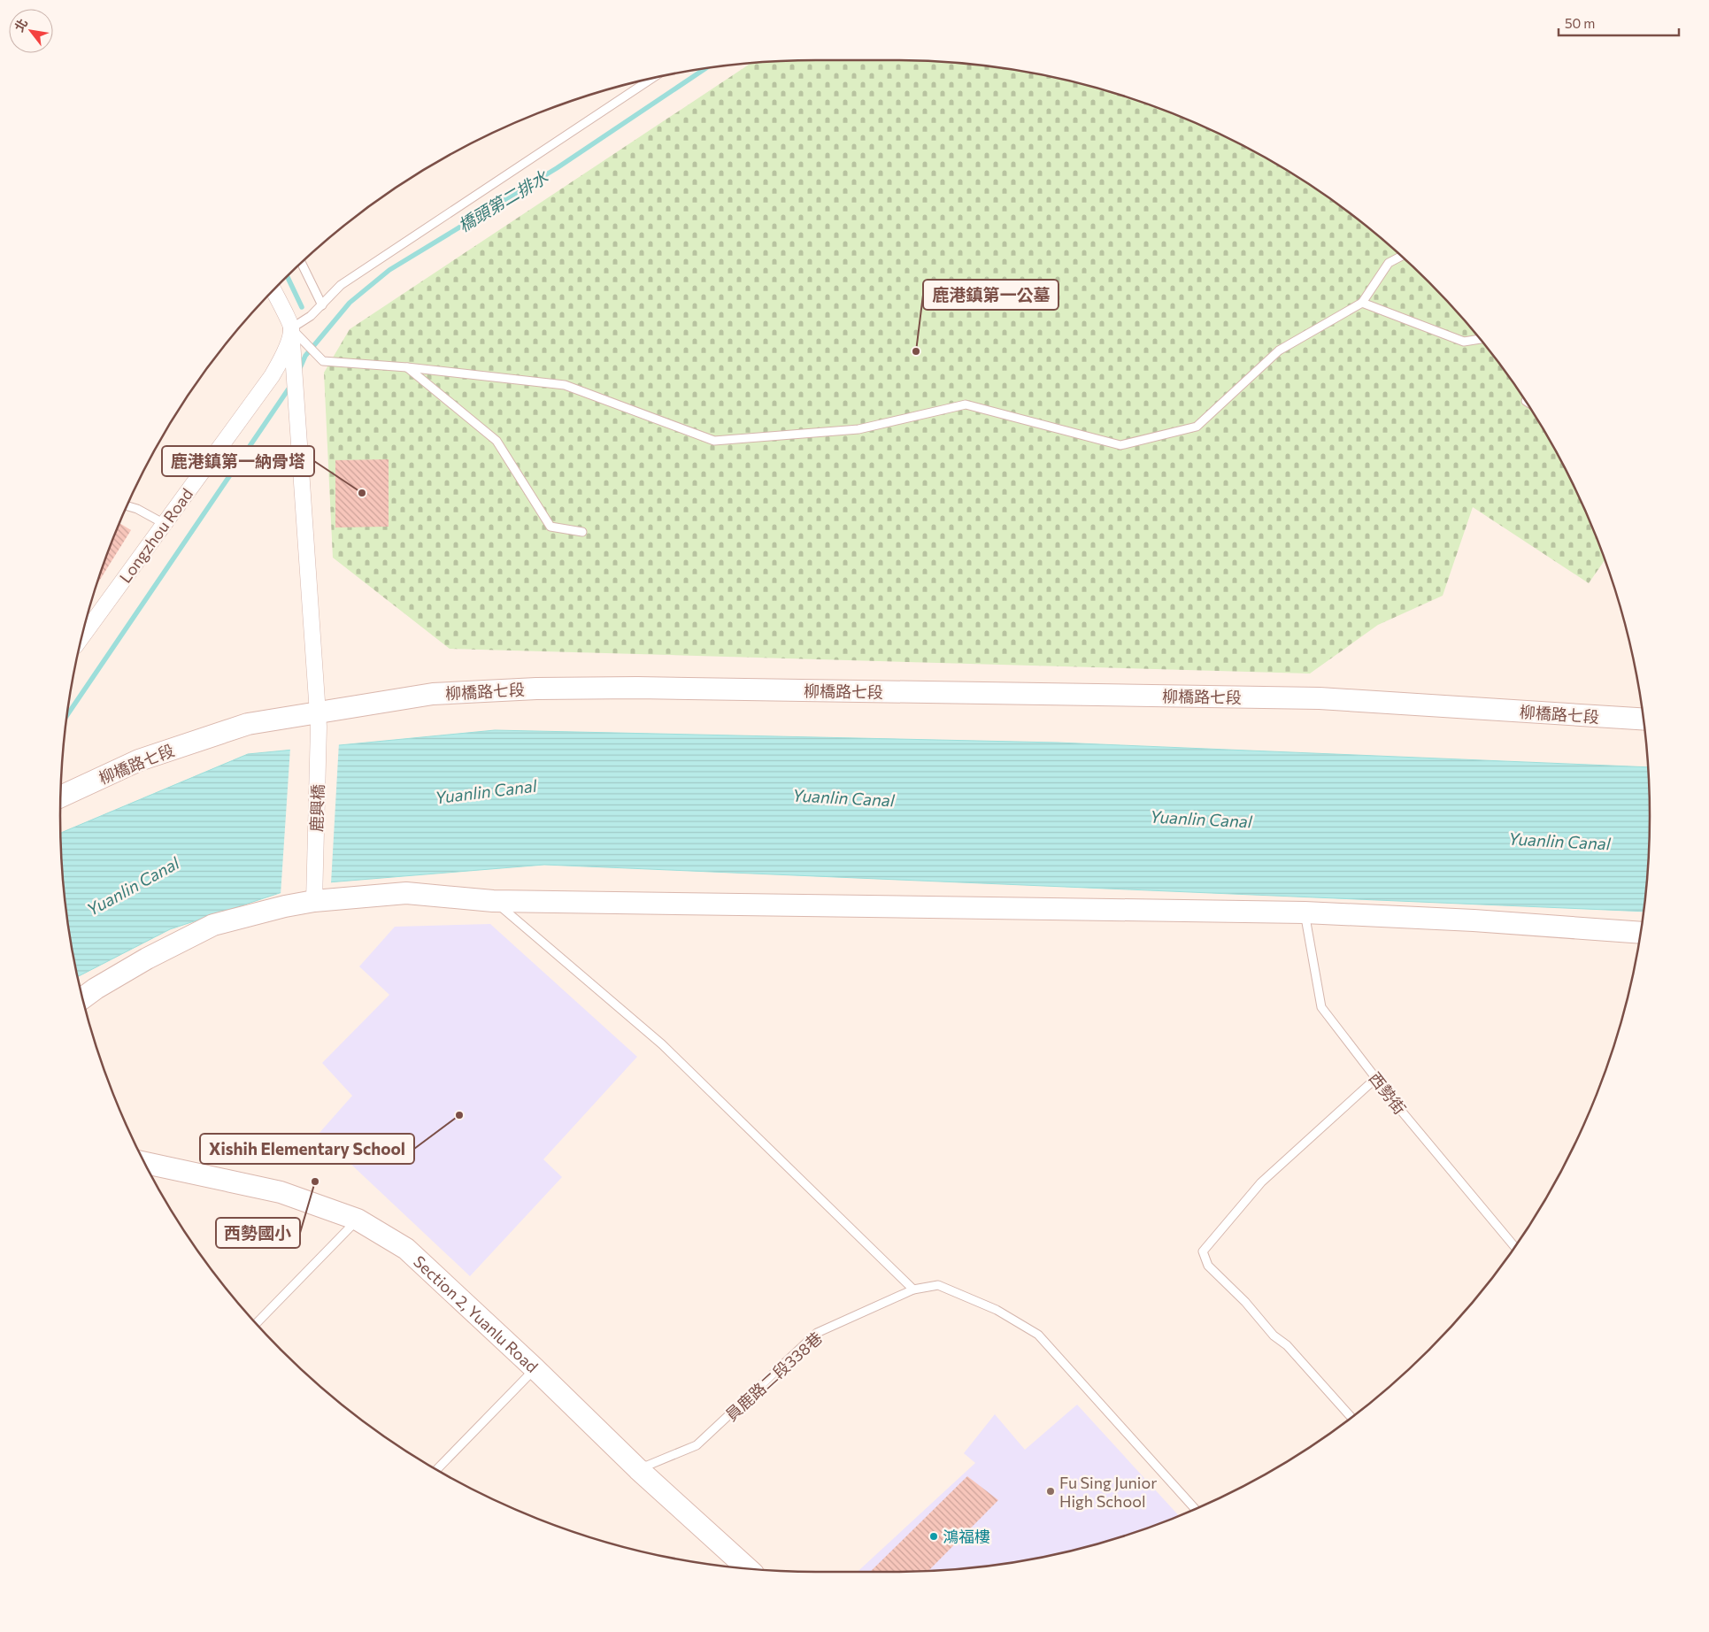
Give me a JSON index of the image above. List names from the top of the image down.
{
  "streets": {
    "main road": ["柳橋路七段", "Section 2, Yuanlu Road"],
    "street": ["Longzhou Road", "鹿興橋"],
    "lane": ["西勢街", "員鹿路二段338巷"]
  },
  "crossings": [
    ["Longzhou Road", "鹿興橋"],
    ["柳橋路七段", "鹿興橋"],
    ["Section 2, Yuanlu Road", "員鹿路二段338巷"]
  ],
  "water": ["橋頭第二排水", "Yuanlin Canal"],
  "places": [
    "鹿港鎮第一公墓",
    "鹿港鎮第一納骨塔",
    "Xishih Elementary School",
    "西勢國小",
    "Fu Sing Junior High School",
    "鴻福樓"
  ],
  "scale_bar": "50 m",
  "north": "top left"
}
